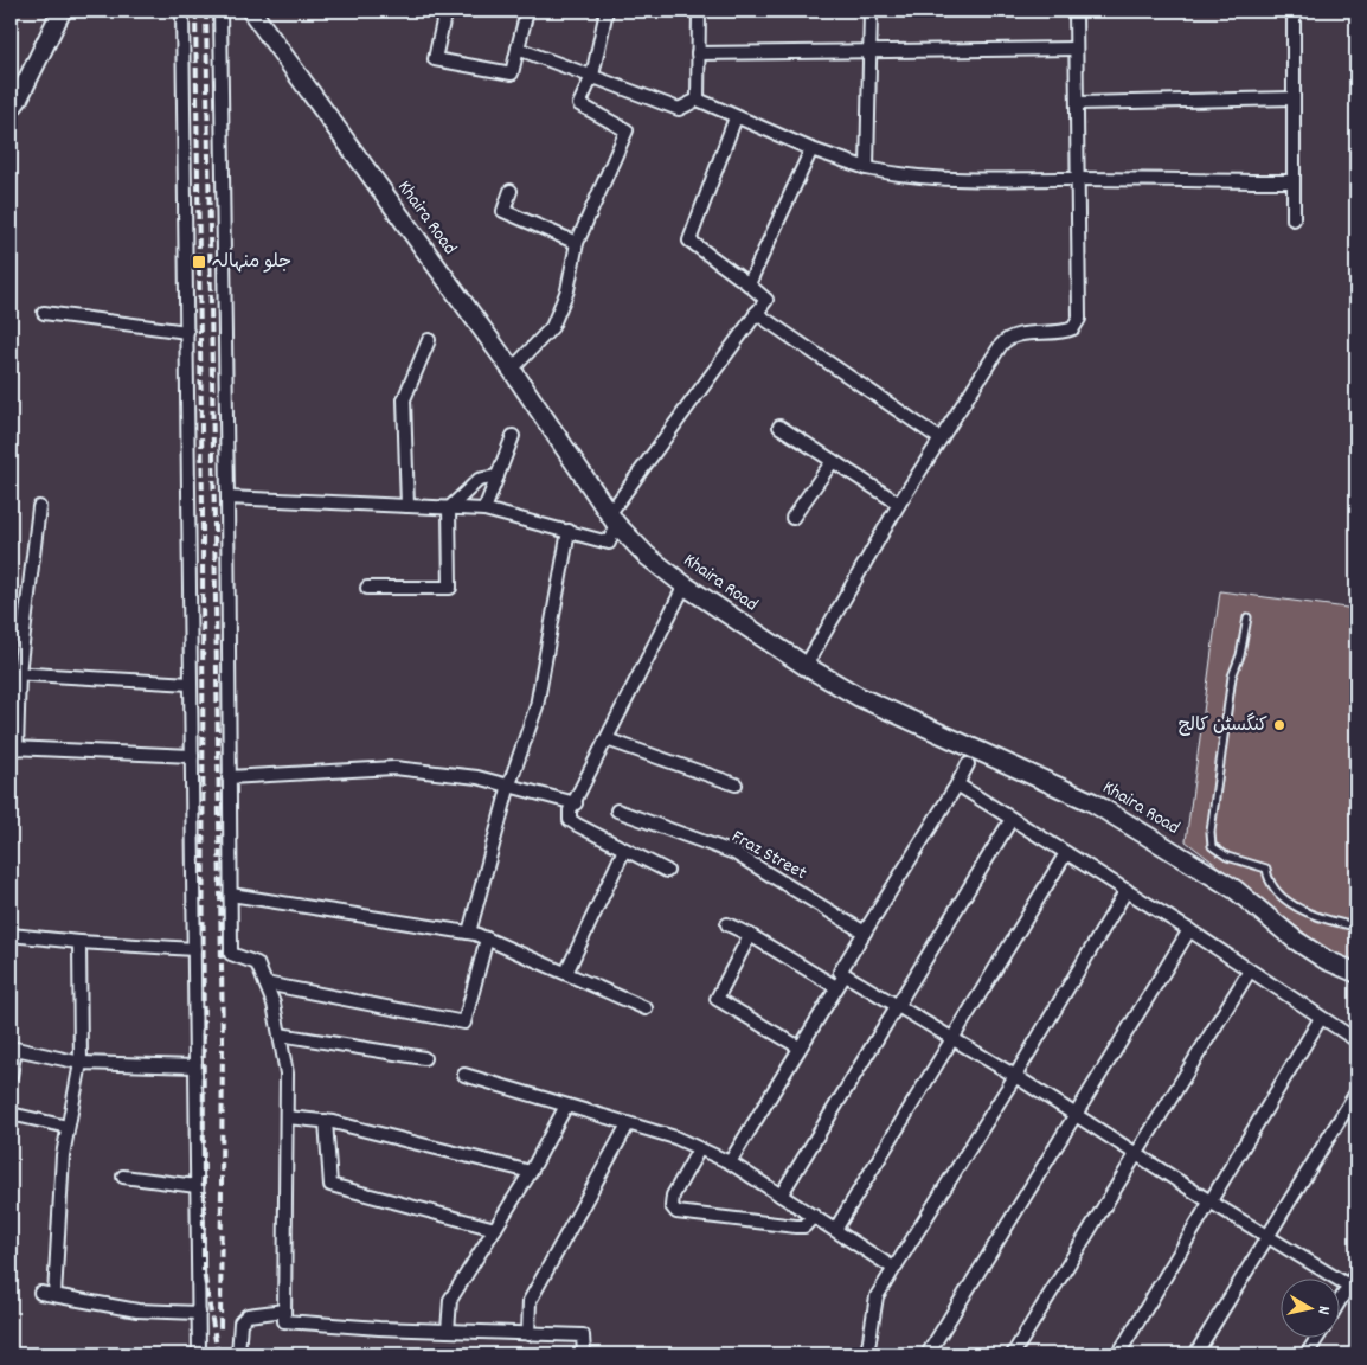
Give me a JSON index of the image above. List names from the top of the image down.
{
  "streets": {
    "street": ["Khaira Road", "Fraz Street"]
  },
  "places": {
    "transit": ["جلو منہالہ"],
    "other": ["کنگسٹن کالج"]
  },
  "north": "right"
}
